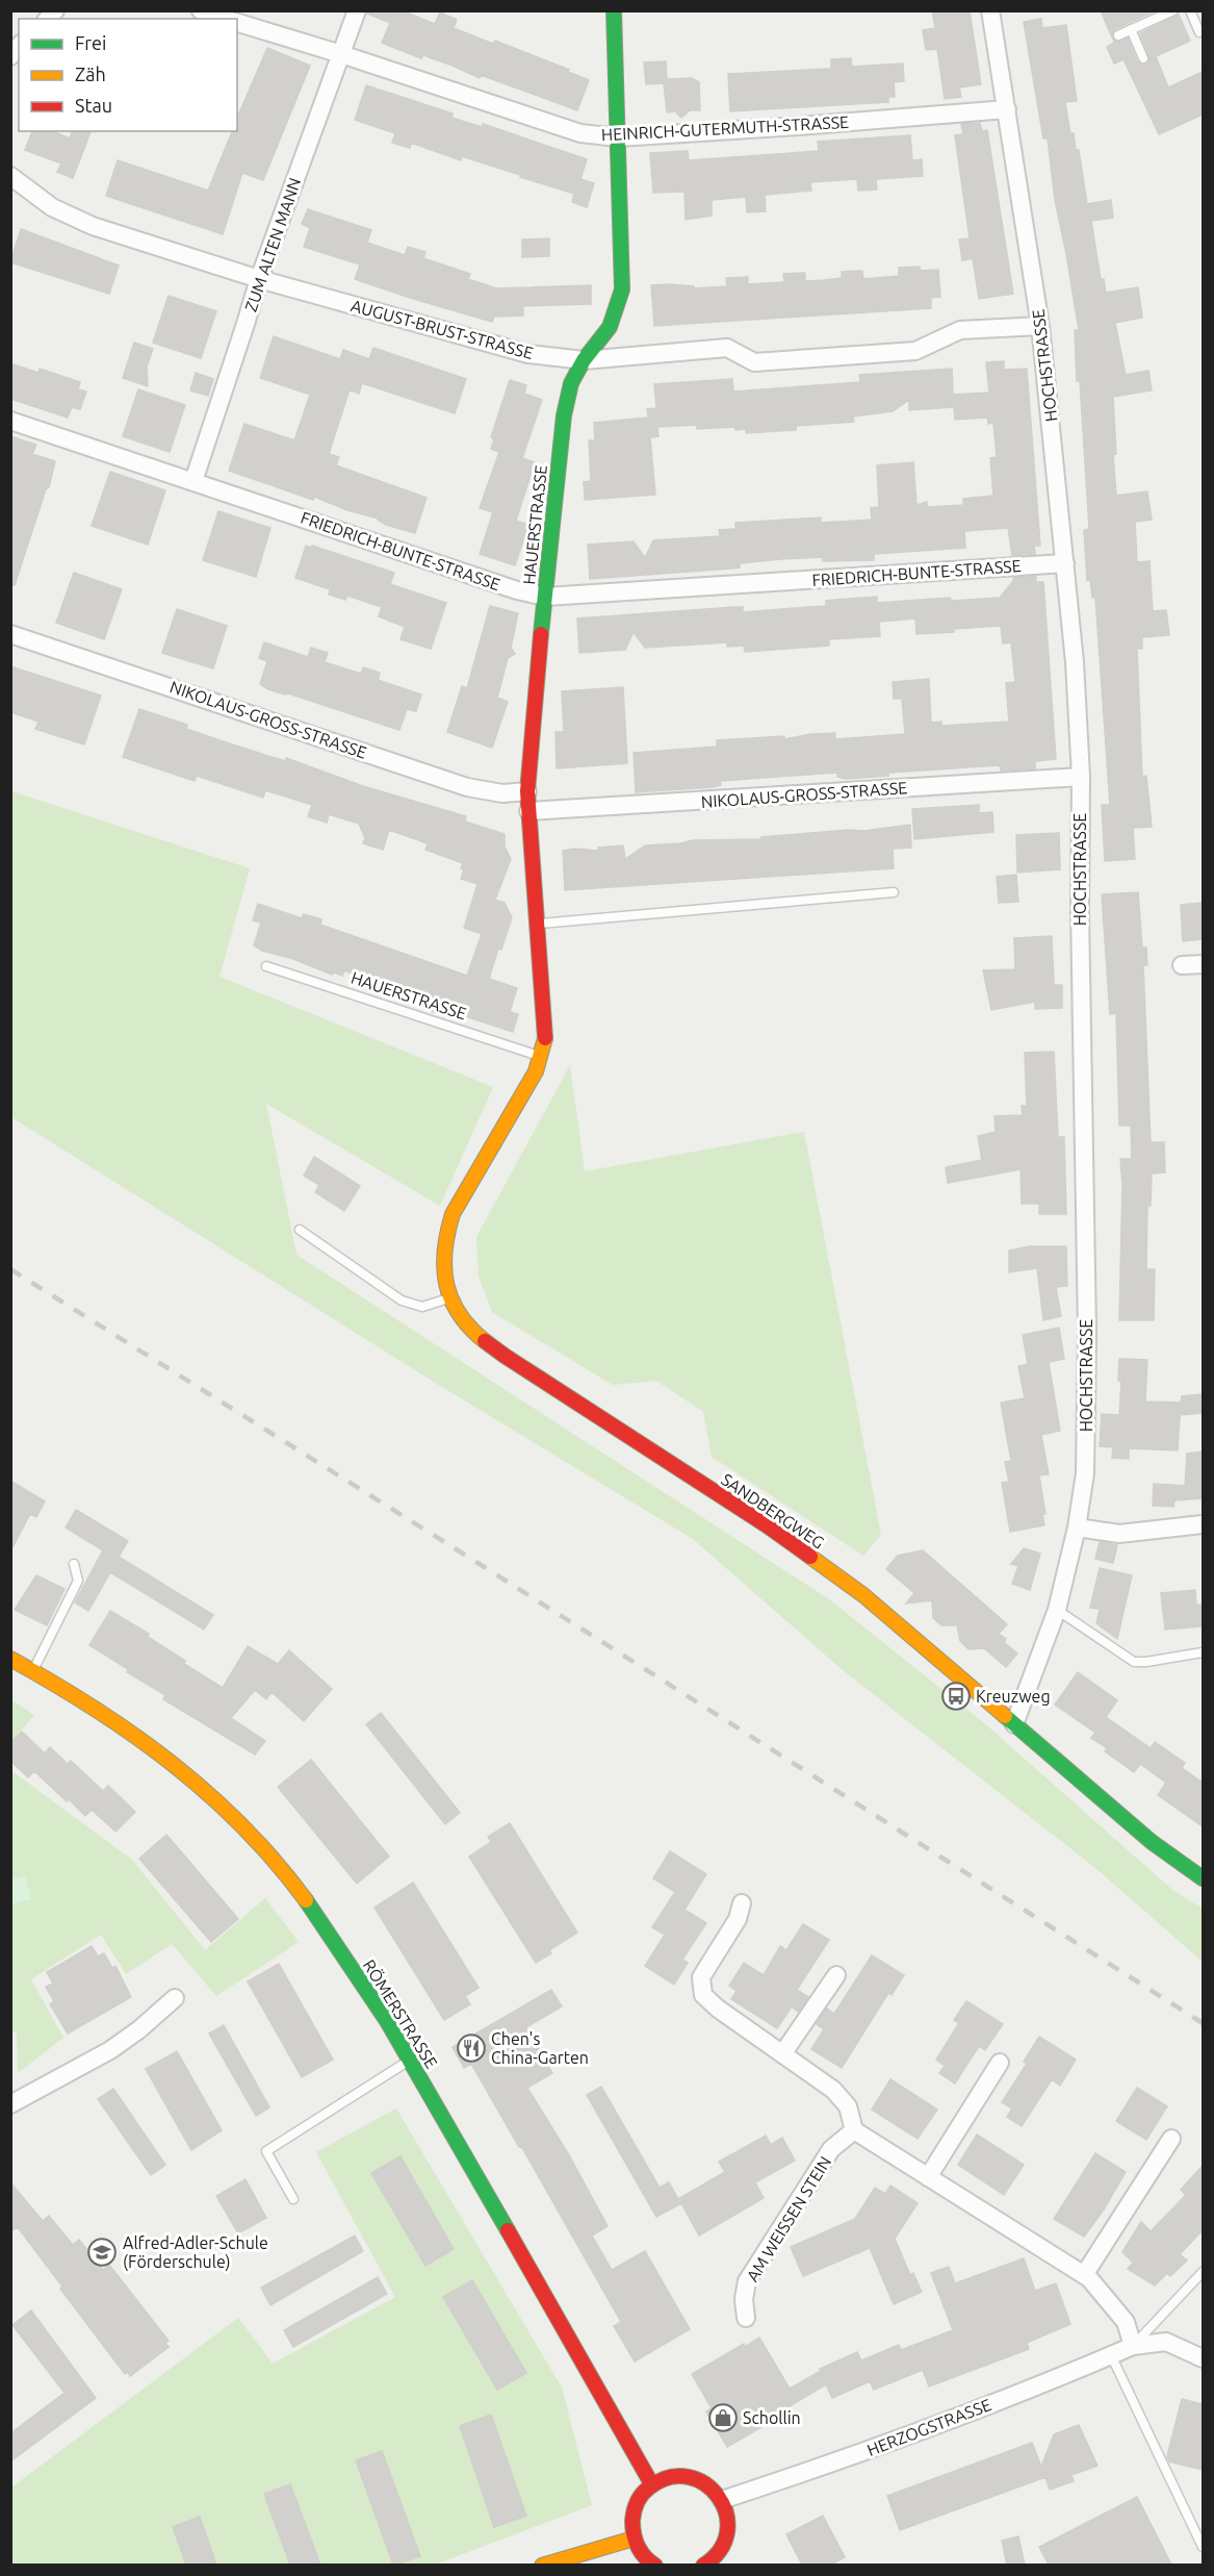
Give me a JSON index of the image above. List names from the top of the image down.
{
  "streets": {
    "street": [
      "HEINRICH-GUTERMUTH-STRASSE",
      "ZUM ALTEN MANN",
      "AUGUST-BRUST-STRASSE",
      "HOCHSTRASSE",
      "HAUERSTRASSE",
      "FRIEDRICH-BUNTE-STRASSE",
      "NIKOLAUS-GROSS-STRASSE",
      "SANDBERGWEG",
      "RÖMERSTRASSE",
      "AM WEISSEN STEIN",
      "HERZOGSTRASSE"
    ]
  },
  "crossings": [
    ["HEINRICH-GUTERMUTH-STRASSE", "ZUM ALTEN MANN"],
    ["HEINRICH-GUTERMUTH-STRASSE", "HOCHSTRASSE"],
    ["HEINRICH-GUTERMUTH-STRASSE", "HAUERSTRASSE"],
    ["ZUM ALTEN MANN", "AUGUST-BRUST-STRASSE"],
    ["ZUM ALTEN MANN", "FRIEDRICH-BUNTE-STRASSE"],
    ["AUGUST-BRUST-STRASSE", "HOCHSTRASSE"],
    ["AUGUST-BRUST-STRASSE", "HAUERSTRASSE"],
    ["HOCHSTRASSE", "FRIEDRICH-BUNTE-STRASSE"],
    ["HOCHSTRASSE", "NIKOLAUS-GROSS-STRASSE"],
    ["HOCHSTRASSE", "SANDBERGWEG"],
    ["HAUERSTRASSE", "FRIEDRICH-BUNTE-STRASSE"],
    ["HAUERSTRASSE", "NIKOLAUS-GROSS-STRASSE"],
    ["HAUERSTRASSE", "SANDBERGWEG"]
  ],
  "places": {
    "bus stop": ["Kreuzweg"],
    "restaurant": ["Chen's China-Garten"],
    "school or university": ["Alfred-Adler-Schule (Förderschule)"],
    "shop": ["Schollin"]
  },
  "legend": ["Frei", "Zäh", "Stau"]
}
